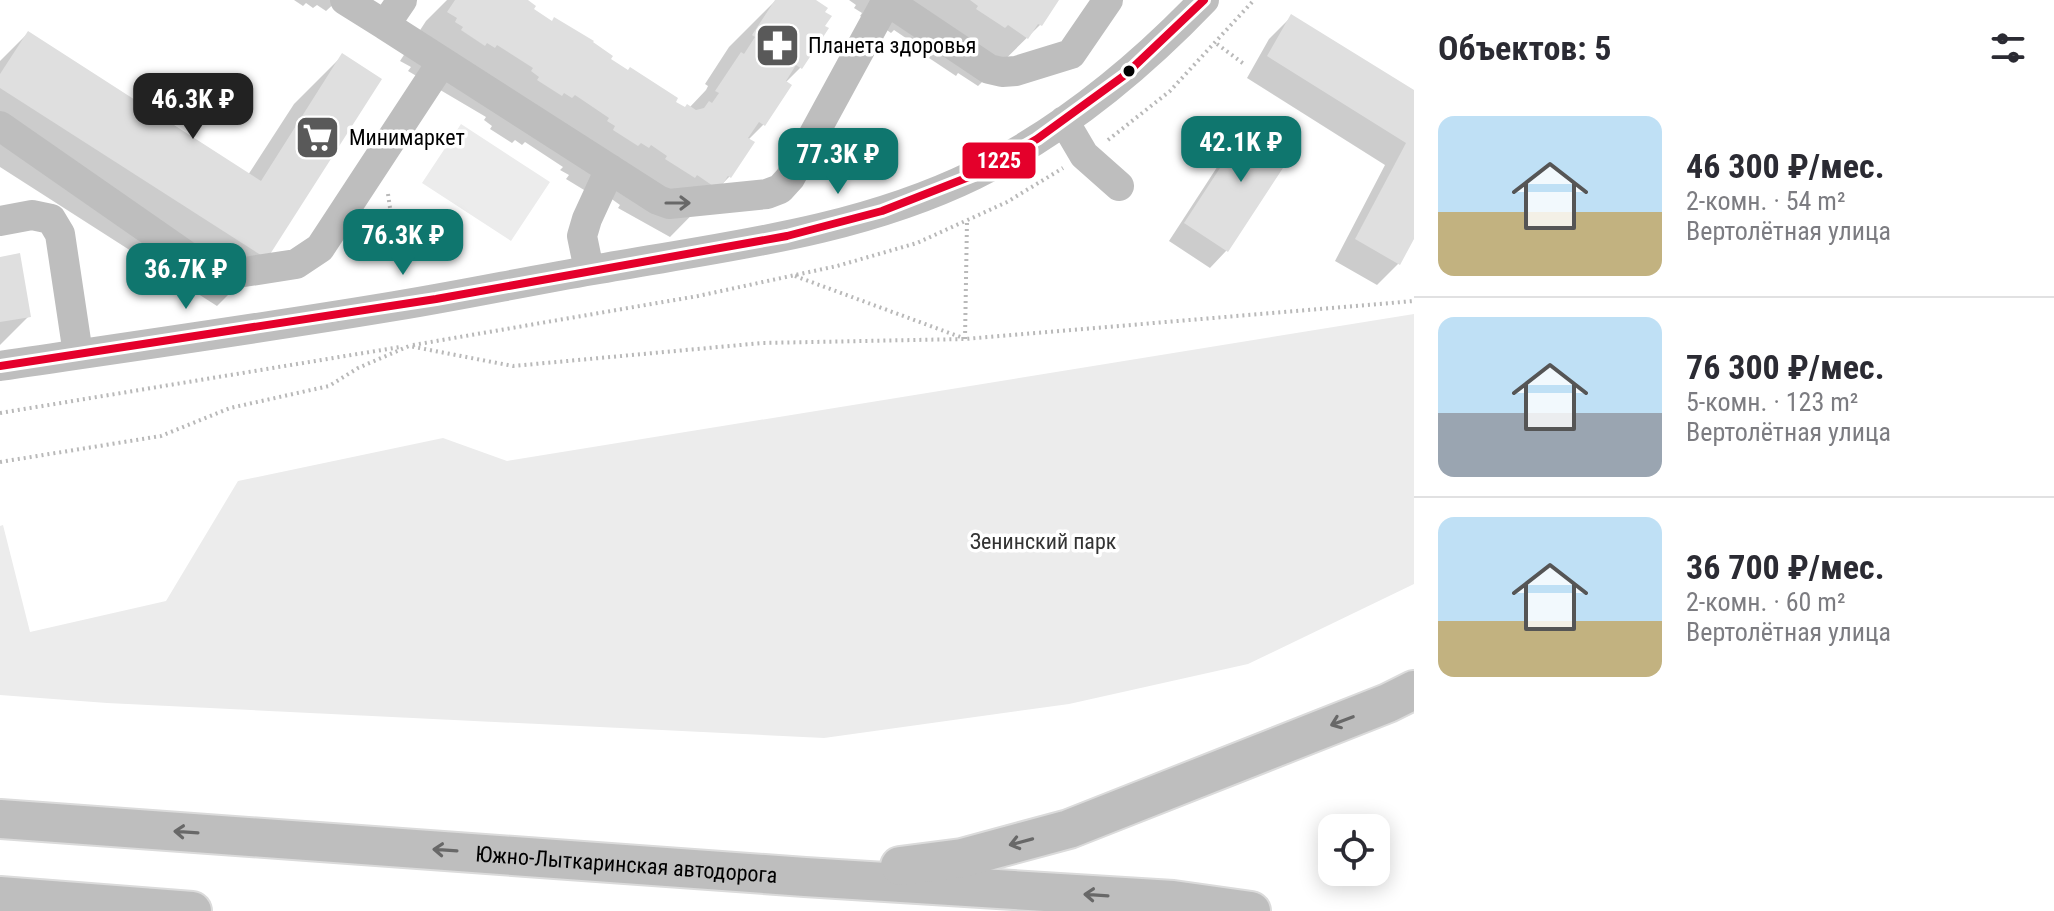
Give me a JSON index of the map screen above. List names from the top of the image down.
{
  "streets": {
    "main road": ["Южно-Лыткаринская автодорога"]
  },
  "parks": ["Зенинский парк"],
  "places": {
    "pharmacy": ["Планета здоровья"],
    "supermarket": ["Минимаркет"]
  },
  "lines": ["transit line 1225"],
  "page": {
    "heading": "Объектов: 5",
    "price": [
      "46.3K ₽",
      "42.1K ₽",
      "77.3K ₽",
      "76.3K ₽",
      "36.7K ₽"
    ],
    "list": [
      {
        "name": "46 300 ₽/мес.",
        "note": "2-комн. · 54 m² · Вертолётная улица"
      },
      {
        "name": "76 300 ₽/мес.",
        "note": "5-комн. · 123 m² · Вертолётная улица"
      },
      {
        "name": "36 700 ₽/мес.",
        "note": "2-комн. · 60 m² · Вертолётная улица"
      }
    ]
  }
}
